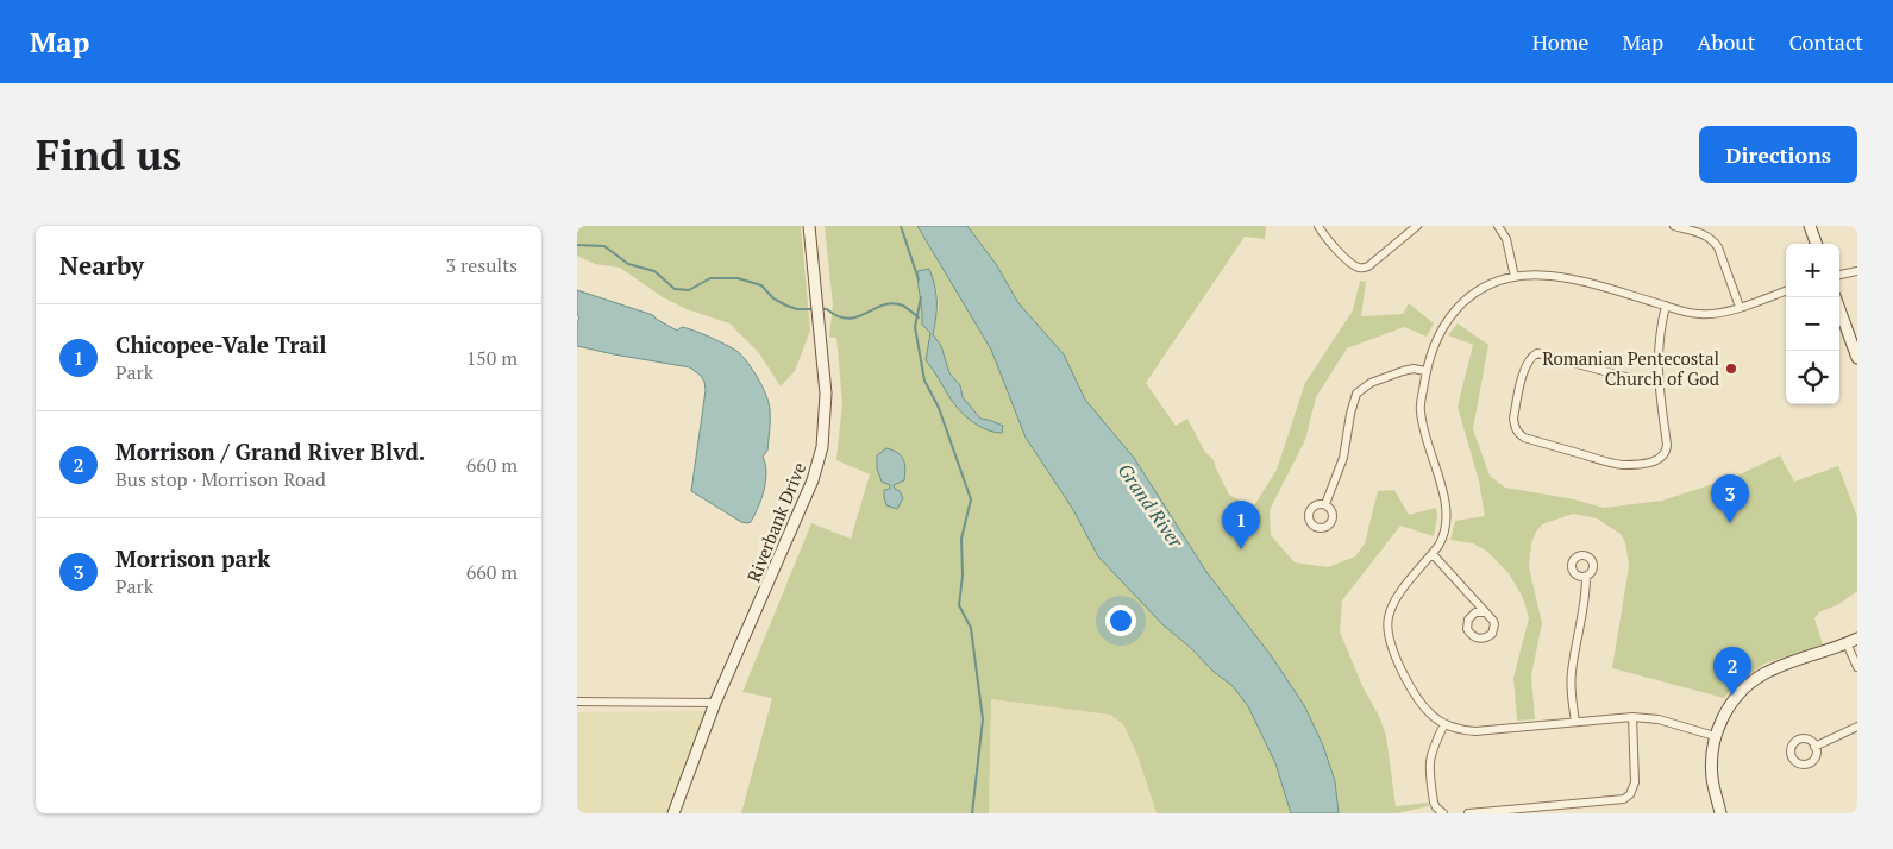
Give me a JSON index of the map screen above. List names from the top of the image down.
{
  "streets": {
    "street": ["Riverbank Drive"]
  },
  "water": ["Grand River"],
  "places": ["Romanian Pentecostal Church of God"],
  "page": {
    "header": "Map",
    "nav": [
      "Home",
      "Map",
      "About",
      "Contact"
    ],
    "buttons": "Directions",
    "title": "Find us",
    "heading": ["Nearby", "3 results"],
    "map_buttons": ["+", "−"],
    "list": [
      {
        "mark": "1",
        "name": "Chicopee-Vale Trail",
        "note": "Park",
        "value": "150 m"
      },
      {
        "mark": "2",
        "name": "Morrison / Grand River Blvd.",
        "note": "Bus stop · Morrison Road",
        "value": "660 m"
      },
      {
        "mark": "3",
        "name": "Morrison park",
        "note": "Park",
        "value": "660 m"
      }
    ],
    "pins": ["3", "1", "2"]
  }
}
